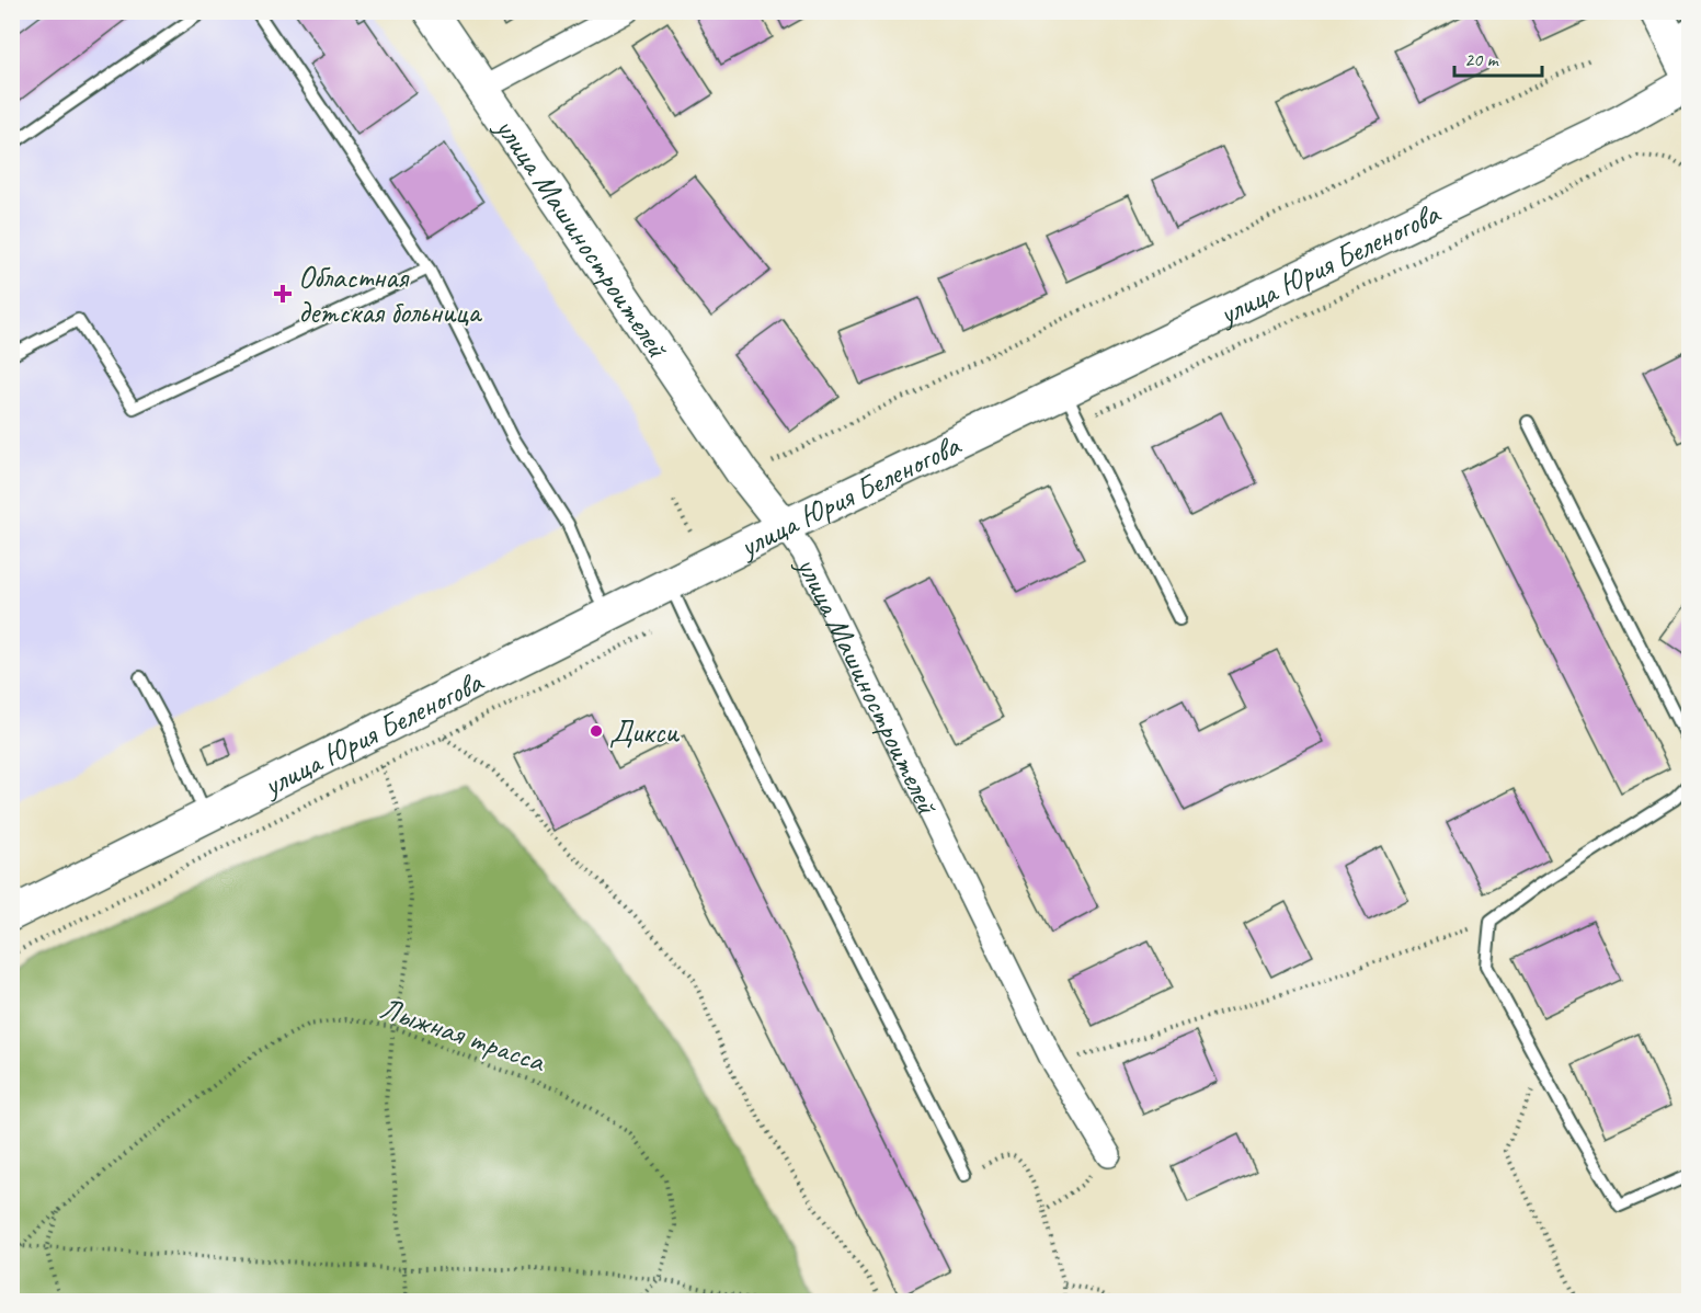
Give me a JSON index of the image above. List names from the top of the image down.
{
  "streets": {
    "main road": ["улица Машиностроителей", "улица Юрия Беленогова"],
    "path": ["Лыжная трасса"]
  },
  "crossings": [
    ["улица Машиностроителей", "улица Юрия Беленогова"]
  ],
  "places": {
    "health": ["Областная детская больница"],
    "other": ["Дикси"]
  },
  "scale_bar": "20 m"
}
